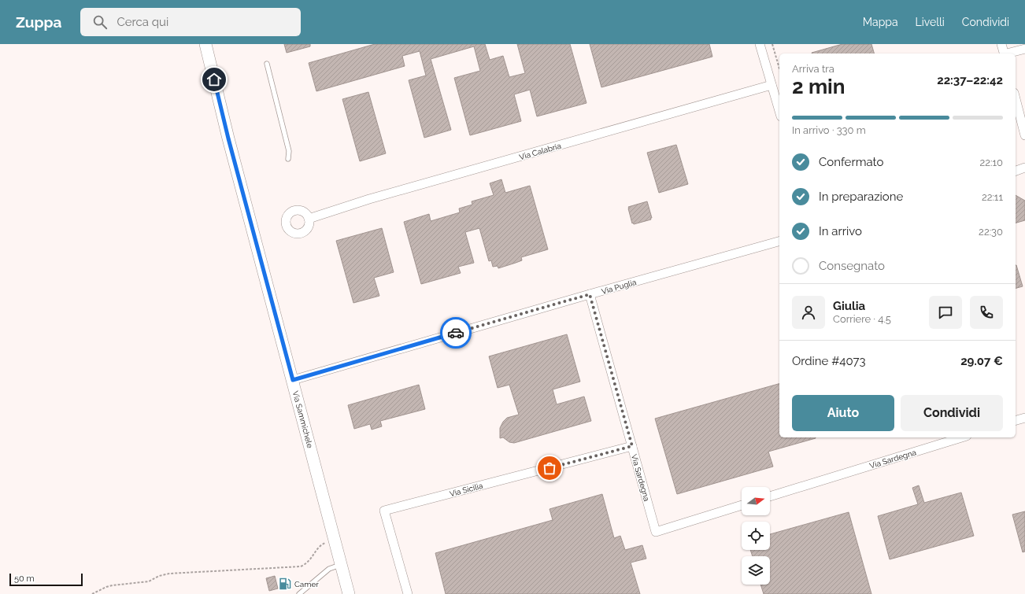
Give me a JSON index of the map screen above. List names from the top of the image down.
{
  "streets": {
    "main road": ["Via Sammichele"],
    "street": [
      "Via Calabria",
      "Via Puglia",
      "Via Sardegna",
      "Via Sicilia"
    ]
  },
  "crossings": [
    ["Via Puglia", "Via Sammichele"],
    ["Via Puglia", "Via Sardegna"],
    ["Via Sardegna", "Via Sicilia"]
  ],
  "places": {
    "fuel station": ["Camer"]
  },
  "scale_bar": "50 m",
  "north": "right",
  "page": {
    "header": "Zuppa",
    "search": "Cerca qui",
    "nav": ["Mappa", "Livelli", "Condividi"],
    "heading": ["2 min", "Arriva tra", "22:37–22:42"],
    "panel": [
      "Giulia",
      "Corriere · 4.5",
      "Ordine #4073",
      "29.07 €"
    ],
    "bar": "In arrivo · 330 m",
    "list": [
      ["Confermato", "22:10"],
      ["In preparazione", "22:11"],
      ["In arrivo", "22:30"],
      "Consegnato"
    ],
    "buttons": ["Aiuto", "Condividi"],
    "scale": "50 m"
  }
}
